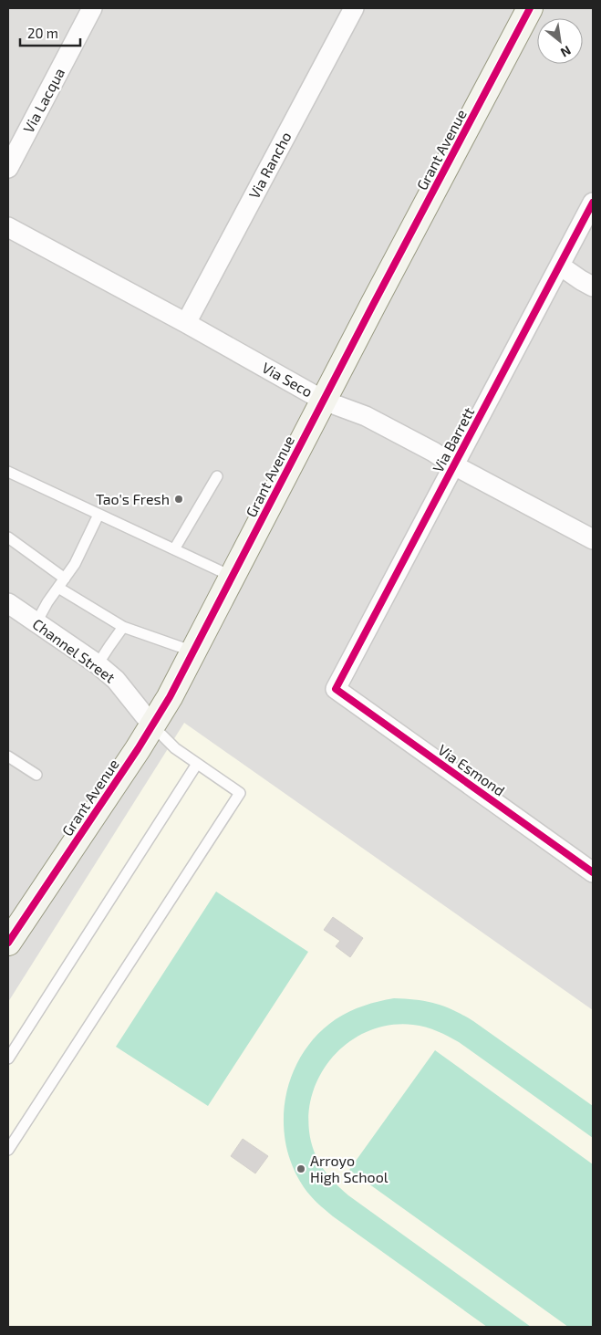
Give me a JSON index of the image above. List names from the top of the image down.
{
  "streets": {
    "main road": ["Grant Avenue"],
    "street": [
      "Via Lacqua",
      "Via Rancho",
      "Via Seco",
      "Via Barrett",
      "Channel Street",
      "Via Esmond"
    ]
  },
  "crossings": [
    ["Grant Avenue", "Via Seco"],
    ["Grant Avenue", "Channel Street"],
    ["Via Rancho", "Via Seco"],
    ["Via Seco", "Via Barrett"],
    ["Via Barrett", "Via Esmond"]
  ],
  "places": ["Tao's Fresh", "Arroyo High School"],
  "scale_bar": "20 m",
  "north": "bottom right"
}
